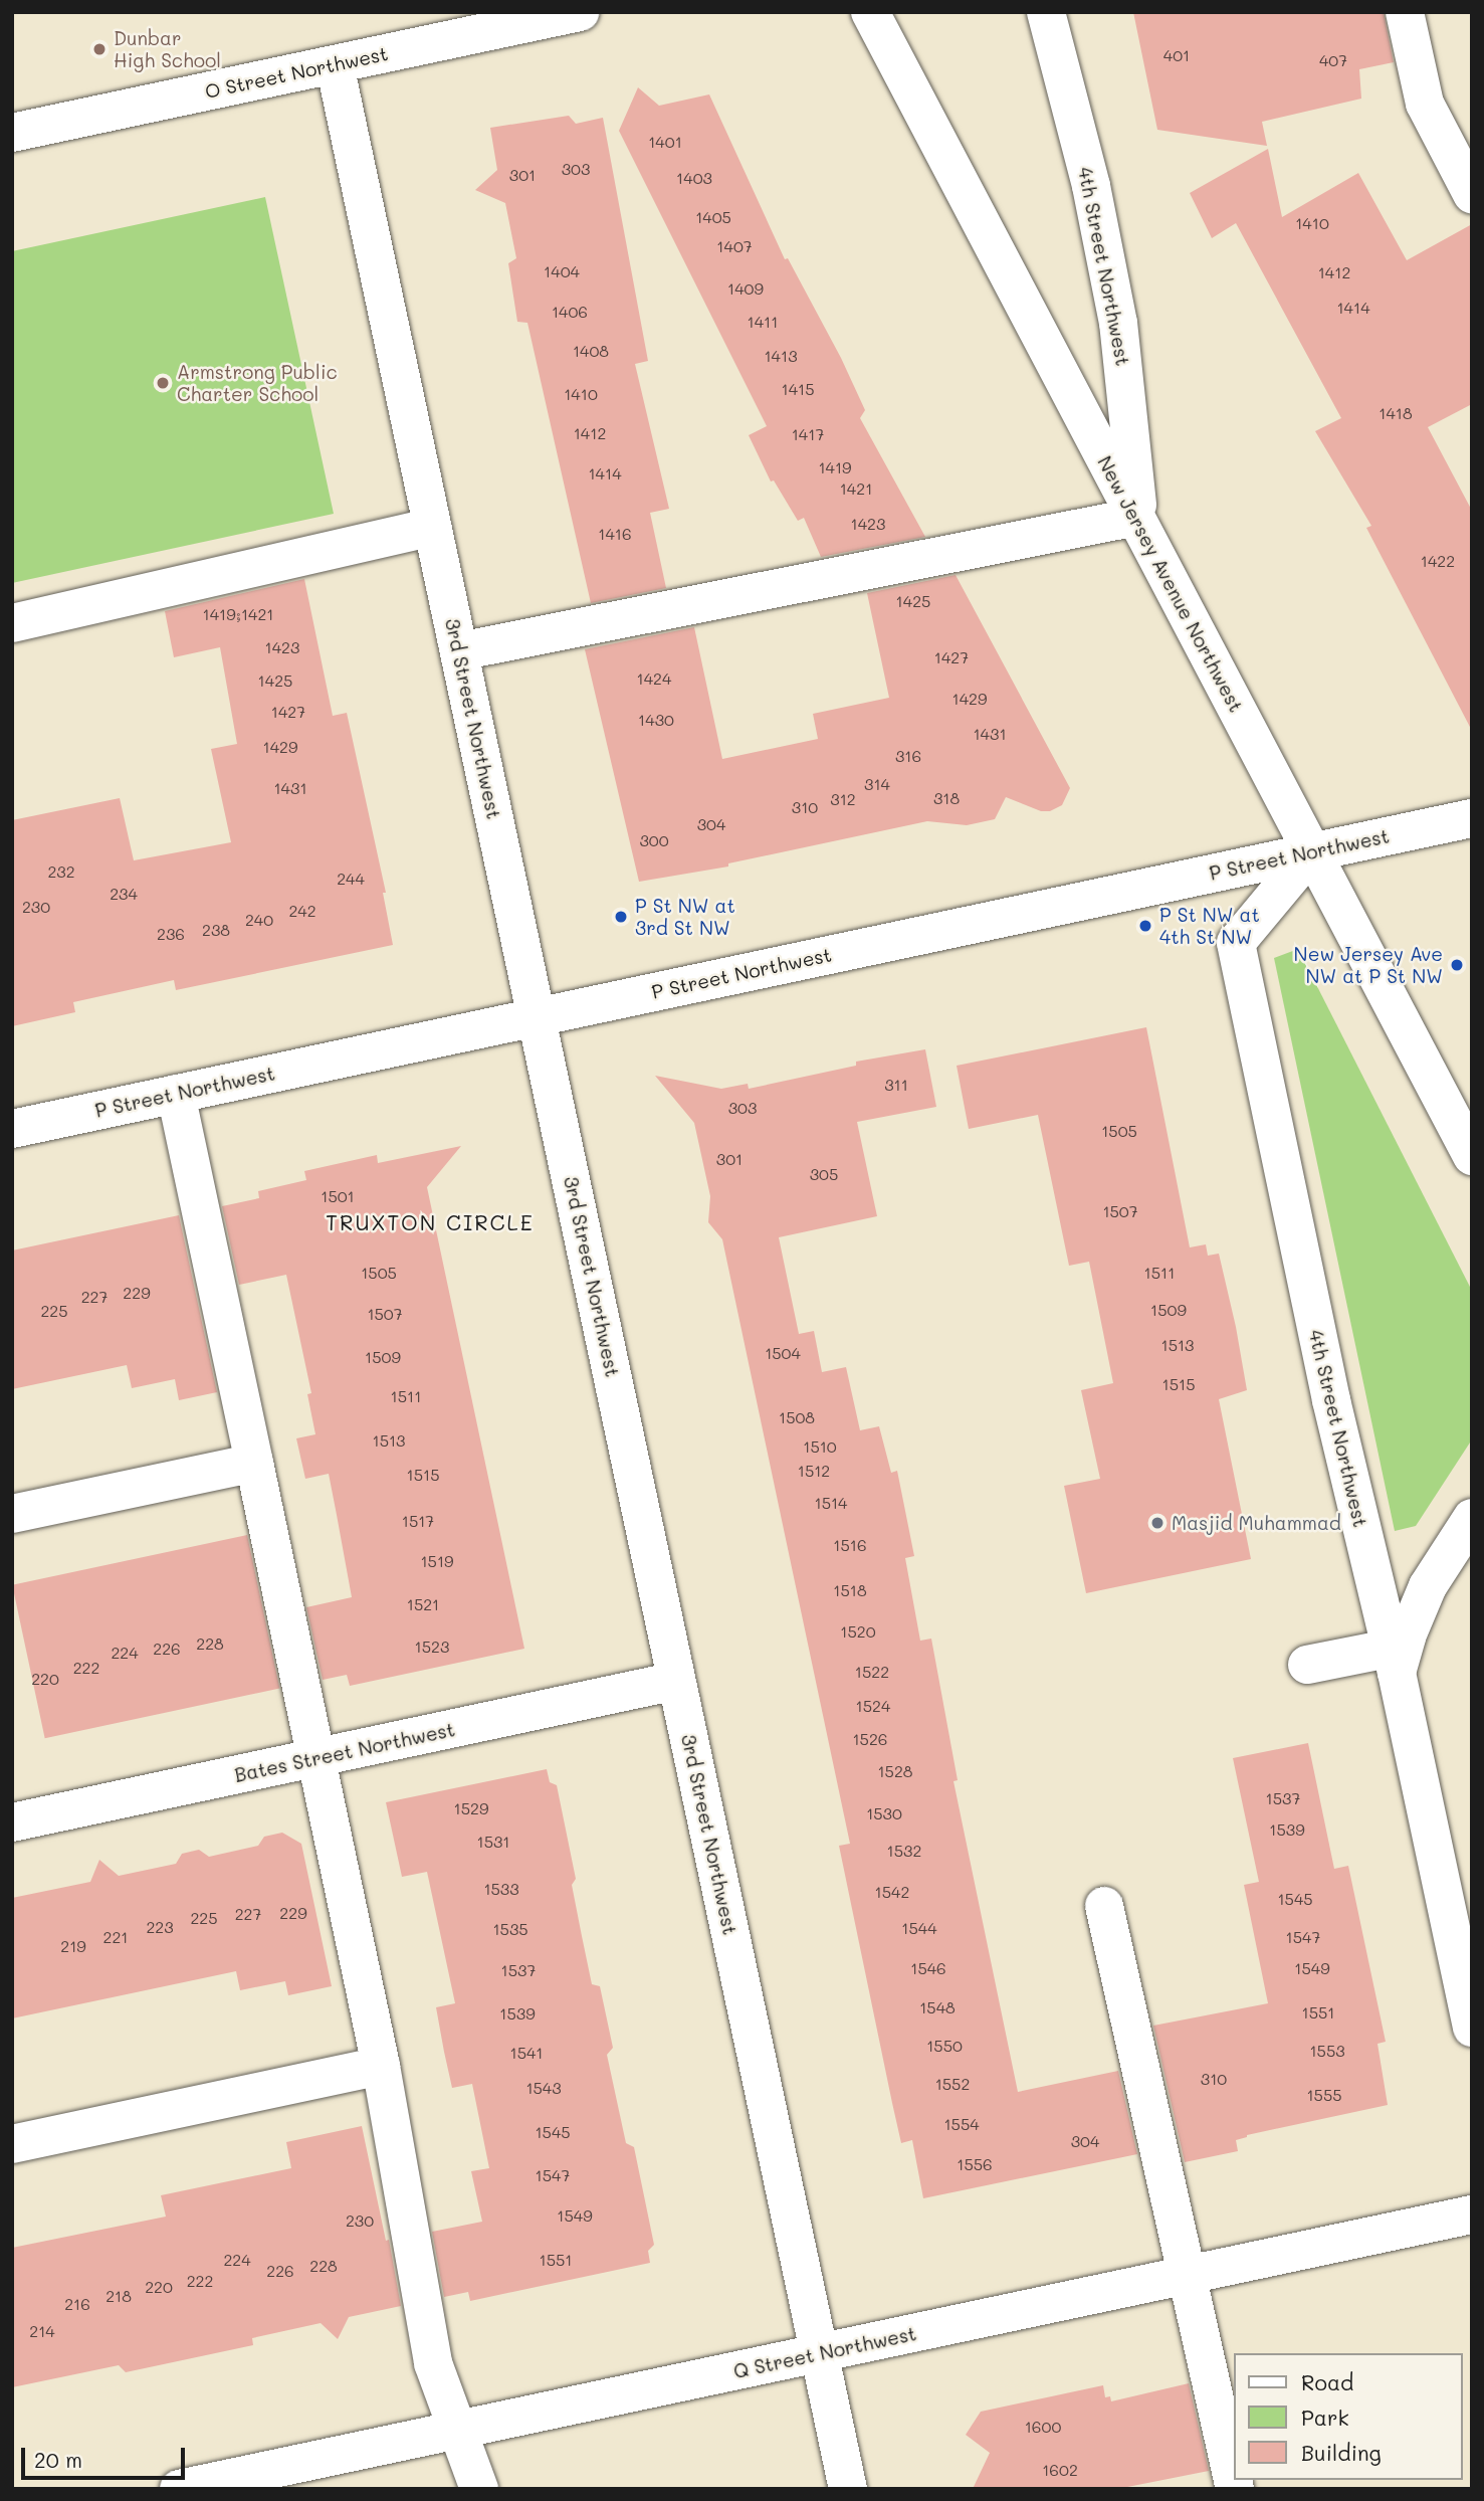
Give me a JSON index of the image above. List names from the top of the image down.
{
  "streets": {
    "street": [
      "O Street Northwest",
      "4th Street Northwest",
      "New Jersey Avenue Northwest",
      "3rd Street Northwest",
      "P Street Northwest",
      "Bates Street Northwest",
      "Q Street Northwest"
    ]
  },
  "crossings": [
    ["O Street Northwest", "3rd Street Northwest"],
    ["4th Street Northwest", "New Jersey Avenue Northwest"],
    ["4th Street Northwest", "P Street Northwest"],
    ["New Jersey Avenue Northwest", "P Street Northwest"],
    ["3rd Street Northwest", "P Street Northwest"],
    ["3rd Street Northwest", "Bates Street Northwest"],
    ["3rd Street Northwest", "Q Street Northwest"]
  ],
  "districts": ["TRUXTON CIRCLE"],
  "places": [
    "Dunbar High School",
    "Armstrong Public Charter School",
    "P St NW at 3rd St NW",
    "P St NW at 4th St NW",
    "New Jersey Ave NW at P St NW",
    "Masjid Muhammad"
  ],
  "house_numbers": [
    "401",
    "407",
    "1401",
    "303",
    "301",
    "1403",
    "1405",
    "1410",
    "1407",
    "1404",
    "1412",
    "1409",
    "1414",
    "1406",
    "1411",
    "1408",
    "1413",
    "1415",
    "1410",
    "1418",
    "1412",
    "1417",
    "1419",
    "1414",
    "1421",
    "1423",
    "1416",
    "1422",
    "1425",
    "1419;1421",
    "1423",
    "1427",
    "1424",
    "1425",
    "1429",
    "1427",
    "1430",
    "1431",
    "1429",
    "316",
    "314",
    "1431",
    "318",
    "312",
    "310",
    "304",
    "300",
    "232",
    "244",
    "234",
    "230",
    "242",
    "240",
    "238",
    "236",
    "311",
    "303",
    "1505",
    "301",
    "305",
    "1501",
    "1507",
    "1505",
    "1511",
    "229",
    "227",
    "1509",
    "225",
    "1507",
    "1513",
    "1504",
    "1509",
    "1515",
    "1511",
    "1508",
    "1513",
    "1510",
    "1512",
    "1515",
    "1514",
    "1517",
    "1516",
    "1519",
    "1518",
    "1521",
    "1520",
    "228",
    "1523",
    "226",
    "224",
    "222",
    "1522",
    "220",
    "1524",
    "1526",
    "1528",
    "1537",
    "1529",
    "1530",
    "1539",
    "1531",
    "1532",
    "1533",
    "1542",
    "1545",
    "229",
    "227",
    "225",
    "223",
    "1544",
    "1535",
    "221",
    "1547",
    "219",
    "1546",
    "1549",
    "1537",
    "1548",
    "1551",
    "1539",
    "1550",
    "1553",
    "1541",
    "310",
    "1552",
    "1543",
    "1555",
    "1554",
    "1545",
    "304",
    "1556",
    "1547",
    "1549",
    "230",
    "224",
    "1551",
    "228",
    "226",
    "222",
    "220",
    "218",
    "216",
    "214",
    "1600",
    "1602"
  ],
  "legend": ["Road", "Park", "Building"],
  "scale_bar": "20 m"
}
